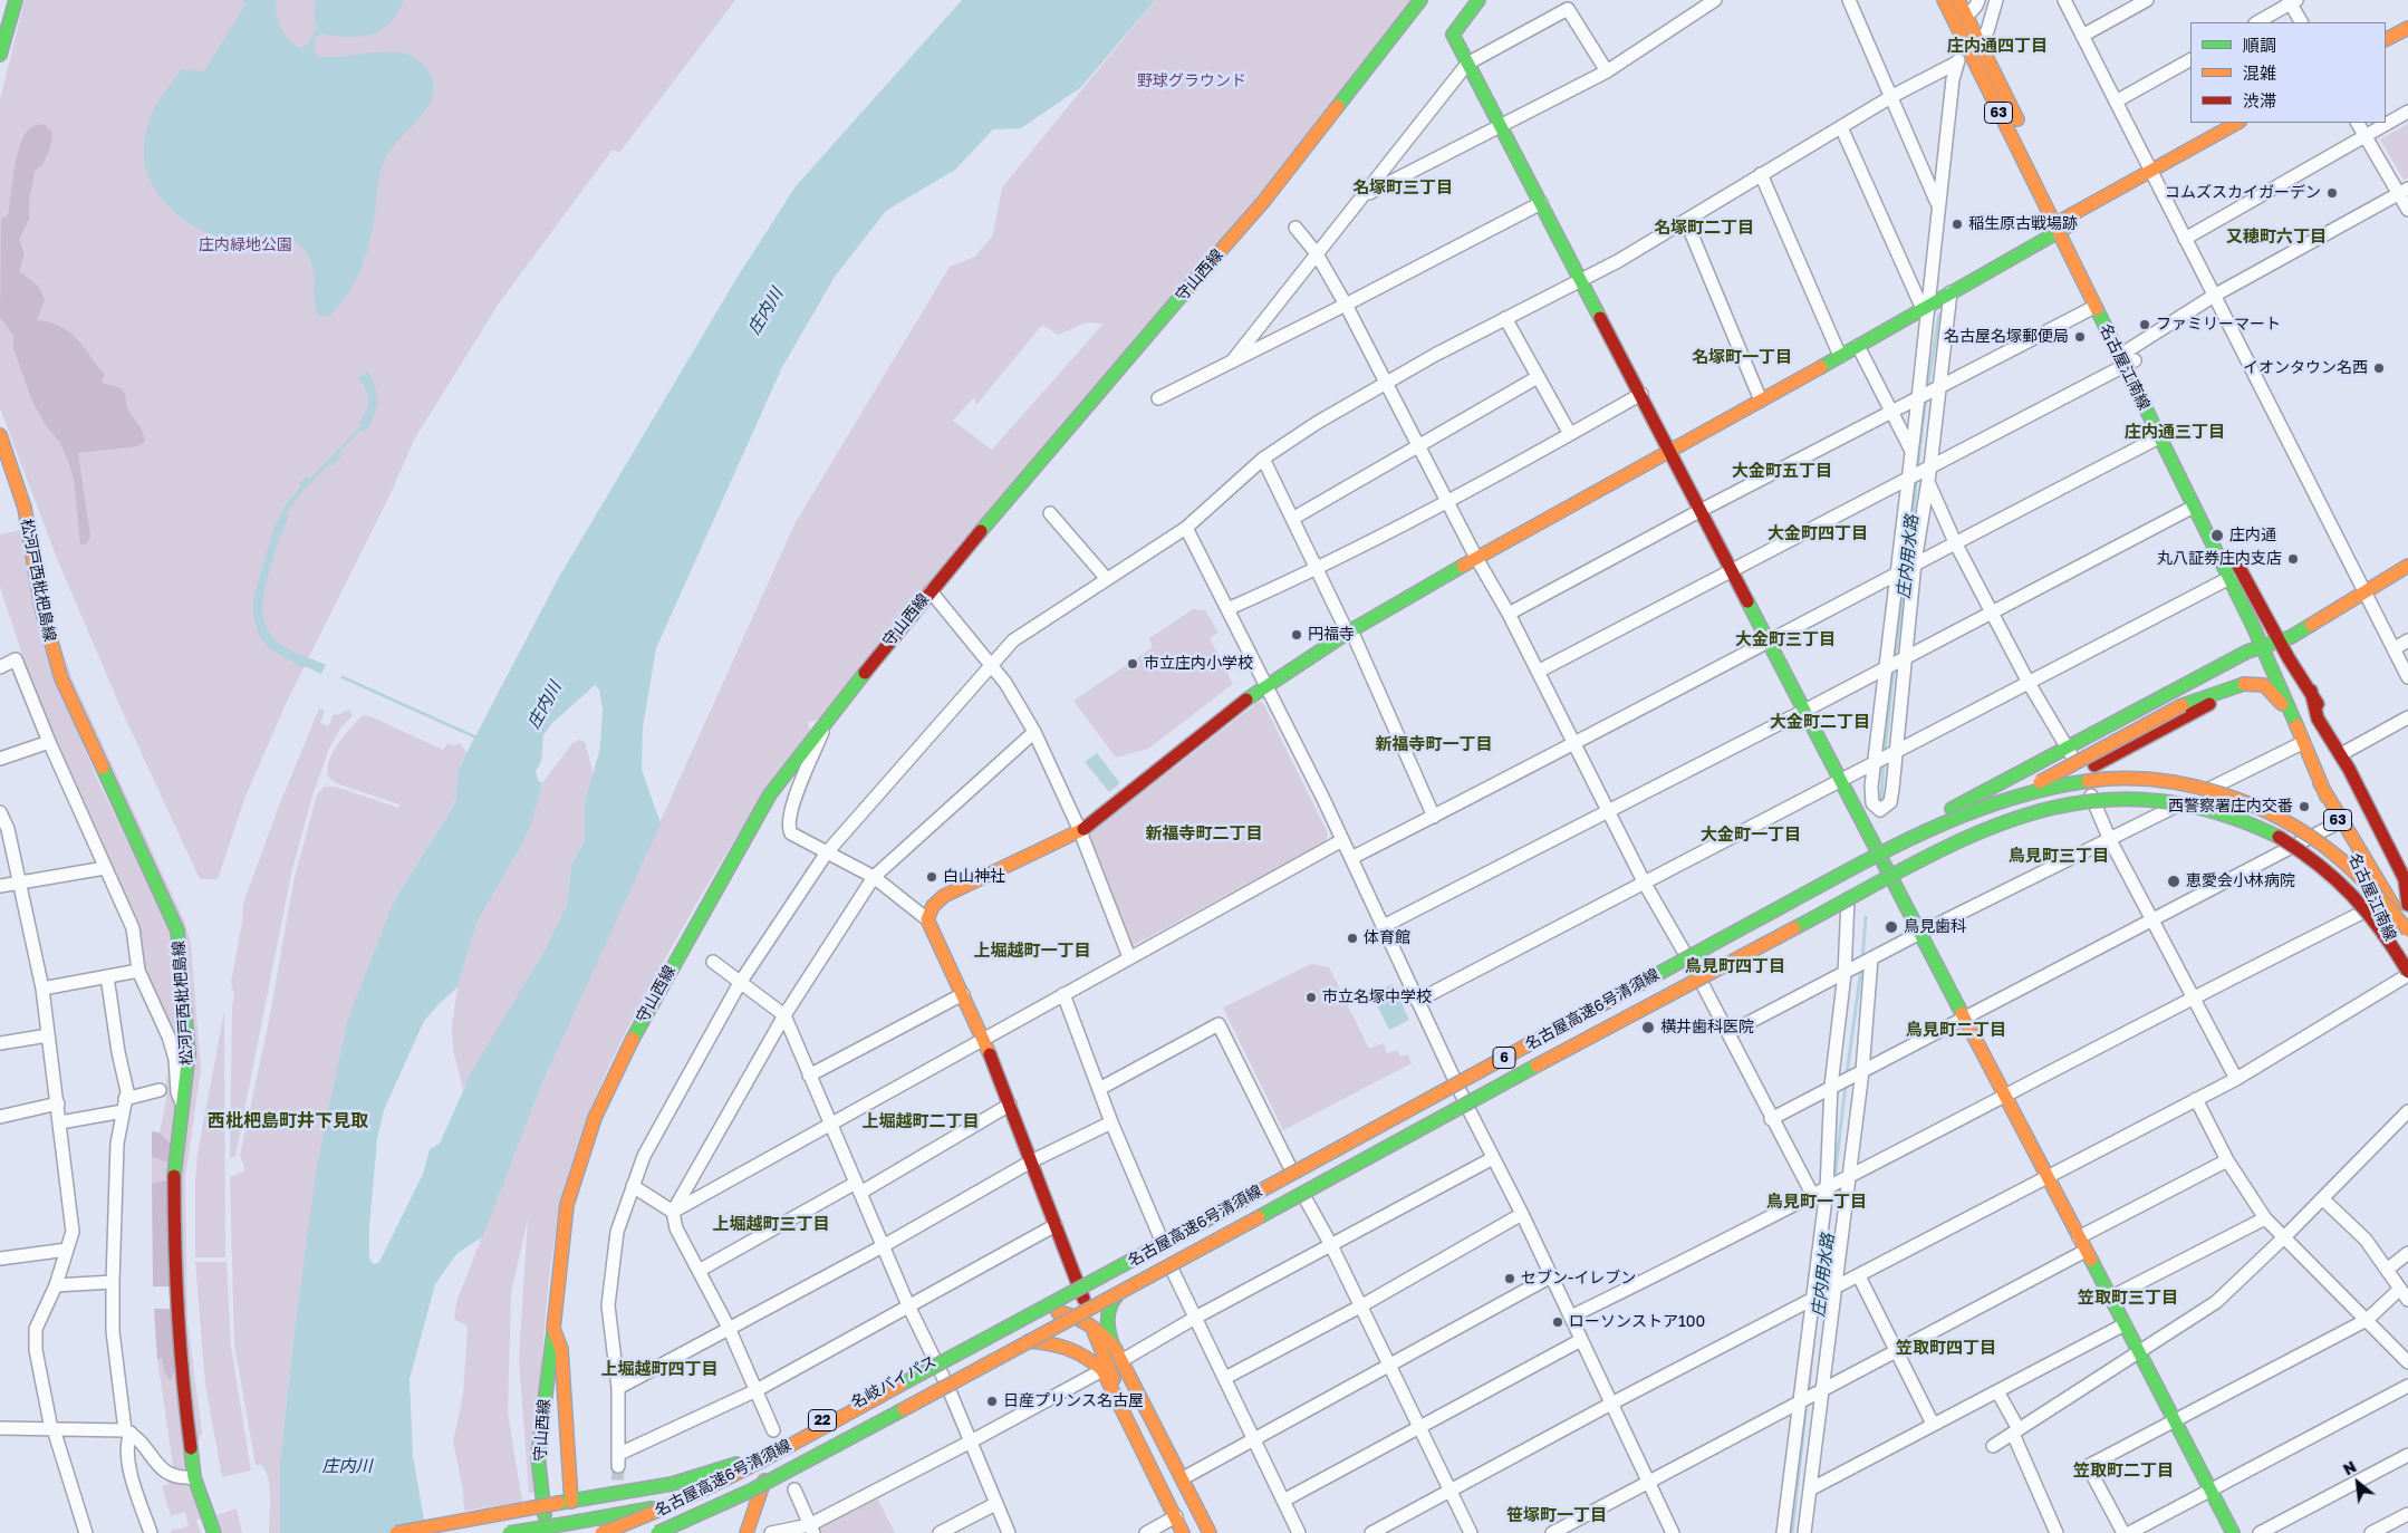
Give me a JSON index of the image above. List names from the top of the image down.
{
  "streets": {
    "main road": [
      "63",
      "守山西線",
      "名古屋江南線",
      "松河戸西枇杷島線",
      "名古屋高速6号清須線",
      "6",
      "名岐バイパス",
      "22"
    ]
  },
  "crossings": [
    ["守山西線", "名岐バイパス"],
    ["名古屋江南線", "名古屋高速6号清須線"],
    ["名古屋高速6号清須線", "名岐バイパス"]
  ],
  "districts": [
    "庄内通四丁目",
    "名塚町三丁目",
    "名塚町二丁目",
    "又穂町六丁目",
    "名塚町一丁目",
    "庄内通三丁目",
    "大金町五丁目",
    "大金町四丁目",
    "大金町三丁目",
    "大金町二丁目",
    "新福寺町一丁目",
    "新福寺町二丁目",
    "大金町一丁目",
    "鳥見町三丁目",
    "上堀越町一丁目",
    "鳥見町四丁目",
    "鳥見町二丁目",
    "西枇杷島町井下見取",
    "上堀越町二丁目",
    "鳥見町一丁目",
    "上堀越町三丁目",
    "笠取町三丁目",
    "笠取町四丁目",
    "上堀越町四丁目",
    "笠取町二丁目",
    "笹塚町一丁目"
  ],
  "water": ["庄内川", "庄内用水路"],
  "parks": ["野球グラウンド", "庄内緑地公園"],
  "places": [
    "コムズスカイガーデン",
    "稲生原古戦場跡",
    "ファミリーマート",
    "名古屋名塚郵便局",
    "イオンタウン名西",
    "庄内通",
    "丸八証券庄内支店",
    "円福寺",
    "市立庄内小学校",
    "西警察署庄内交番",
    "白山神社",
    "恵愛会小林病院",
    "鳥見歯科",
    "体育館",
    "市立名塚中学校",
    "横井歯科医院",
    "セブン-イレブン",
    "ローソンストア100",
    "日産プリンス名古屋"
  ],
  "legend": ["順調", "混雑", "渋滞"],
  "north": "top left"
}
